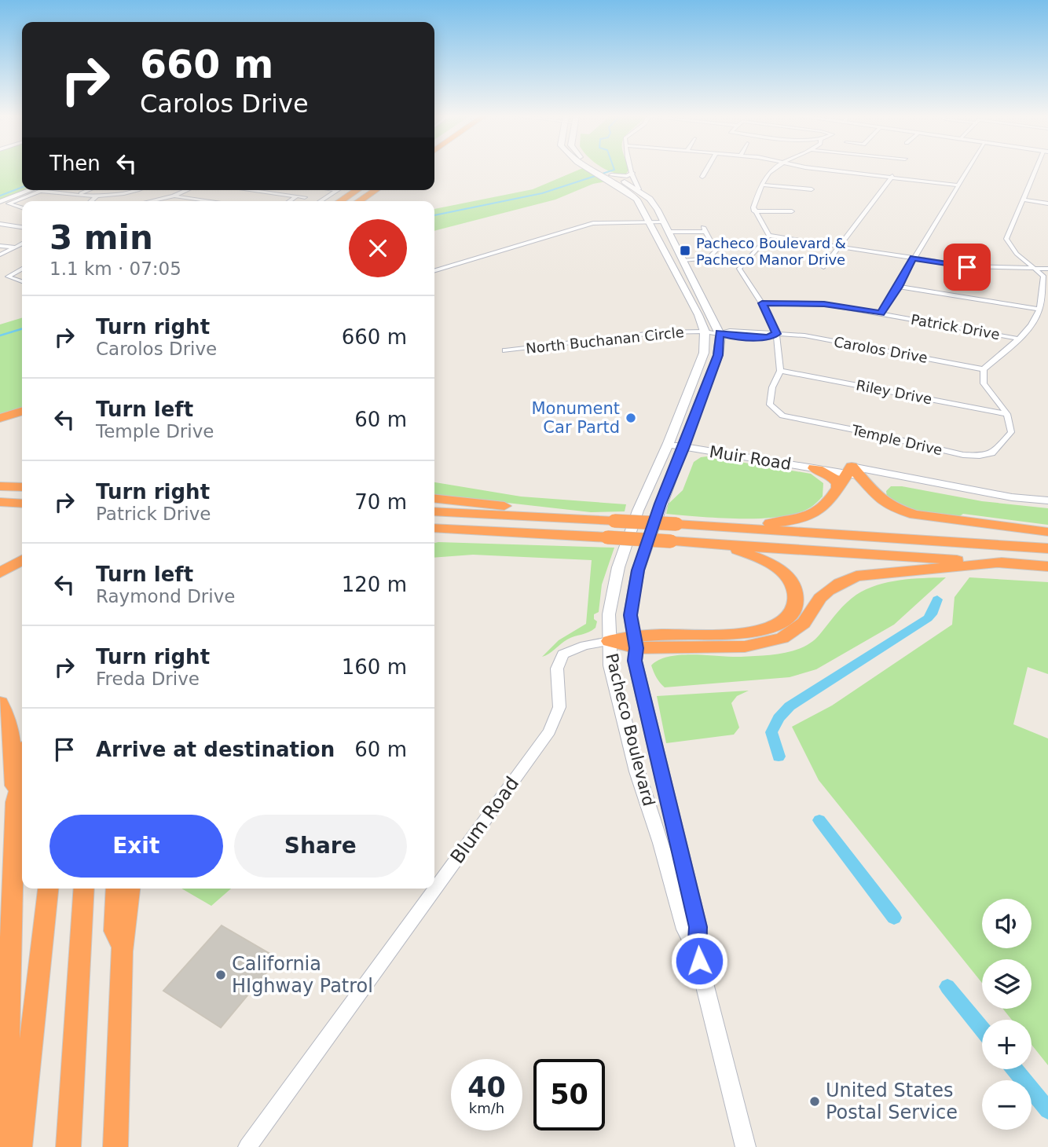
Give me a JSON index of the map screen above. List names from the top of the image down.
{
  "streets": {
    "main road": ["Muir Road", "Pacheco Boulevard"],
    "street": [
      "Patrick Drive",
      "North Buchanan Circle",
      "Carolos Drive",
      "Riley Drive",
      "Temple Drive",
      "Blum Road"
    ]
  },
  "crossings": [
    ["Patrick Drive", "Temple Drive"],
    ["North Buchanan Circle", "Carolos Drive"],
    ["North Buchanan Circle", "Pacheco Boulevard"],
    ["Carolos Drive", "Temple Drive"],
    ["Carolos Drive", "Pacheco Boulevard"],
    ["Riley Drive", "Temple Drive"],
    ["Muir Road", "Pacheco Boulevard"],
    ["Pacheco Boulevard", "Blum Road"]
  ],
  "places": {
    "transit": ["Pacheco Boulevard & Pacheco Manor Drive"],
    "other": ["Monument Car Partd", "California HIghway Patrol", "United States Postal Service"]
  },
  "page": {
    "turn": ["660 m", "Carolos Drive"],
    "then": "Then",
    "heading": ["3 min", "1.1 km · 07:05"],
    "list": [
      {
        "name": "Turn right",
        "note": "Carolos Drive",
        "value": "660 m"
      },
      {
        "name": "Turn left",
        "note": "Temple Drive",
        "value": "60 m"
      },
      {
        "name": "Turn right",
        "note": "Patrick Drive",
        "value": "70 m"
      },
      {
        "name": "Turn left",
        "note": "Raymond Drive",
        "value": "120 m"
      },
      {
        "name": "Turn right",
        "note": "Freda Drive",
        "value": "160 m"
      },
      {
        "name": "Arrive at destination",
        "value": "60 m"
      }
    ],
    "buttons": ["Exit", "Share"],
    "map_buttons": ["+", "−"],
    "speed": "40 km/h",
    "limit": "50"
  }
}
